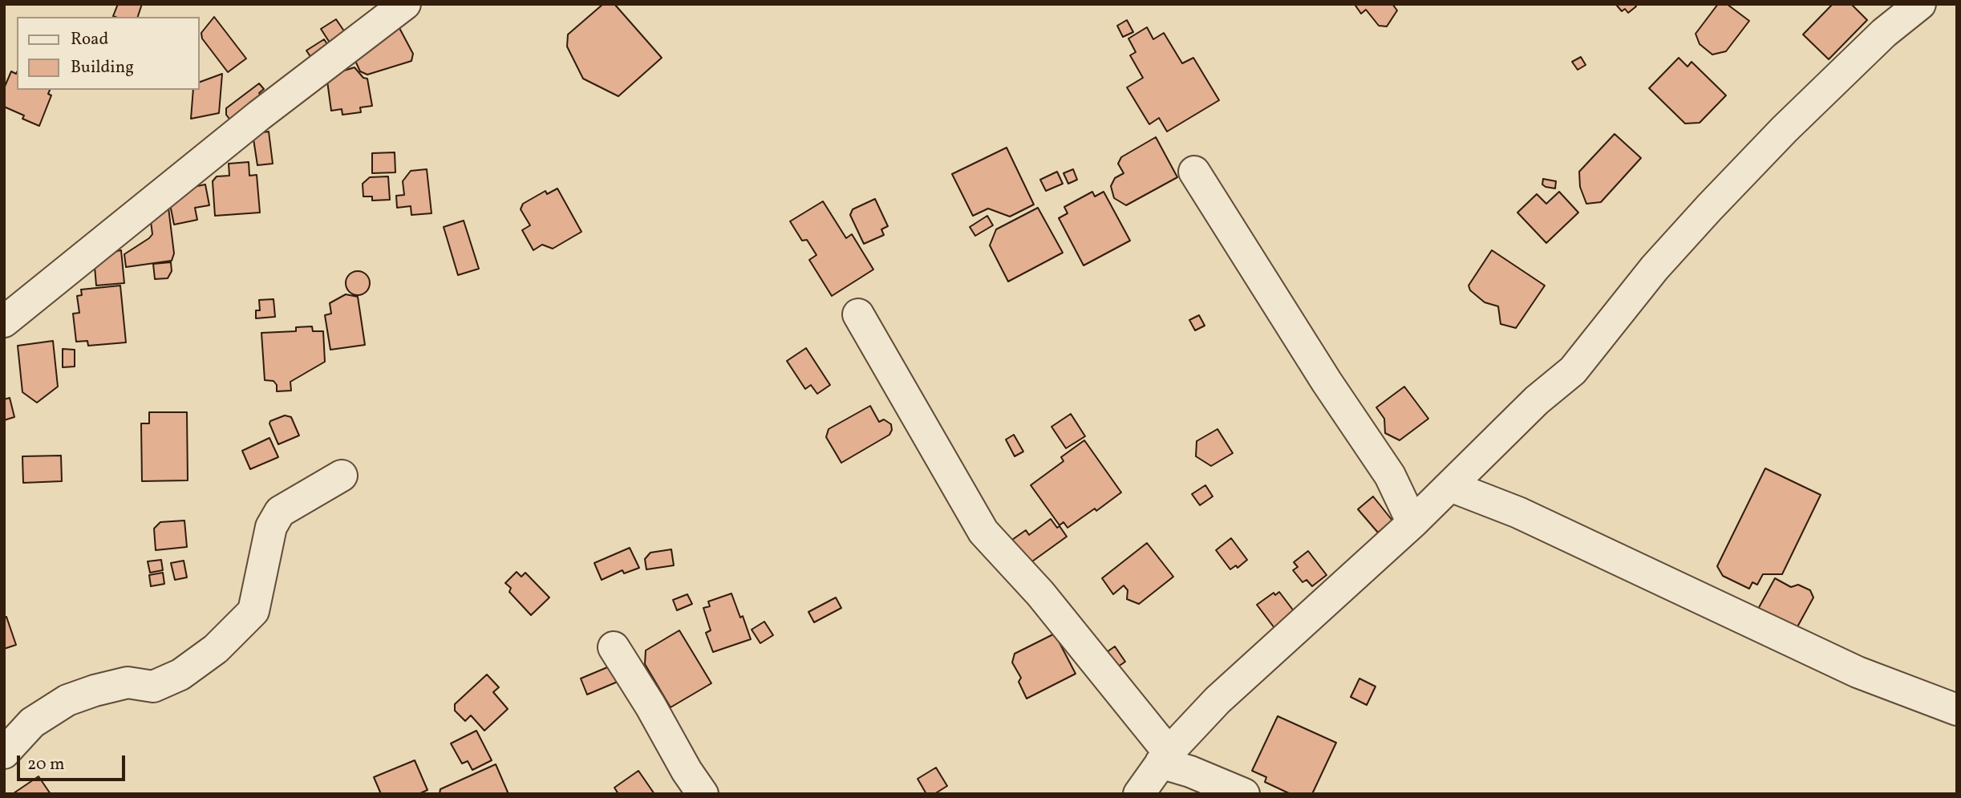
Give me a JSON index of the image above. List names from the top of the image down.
{
  "legend": ["Road", "Building"],
  "scale_bar": "20 m"
}
